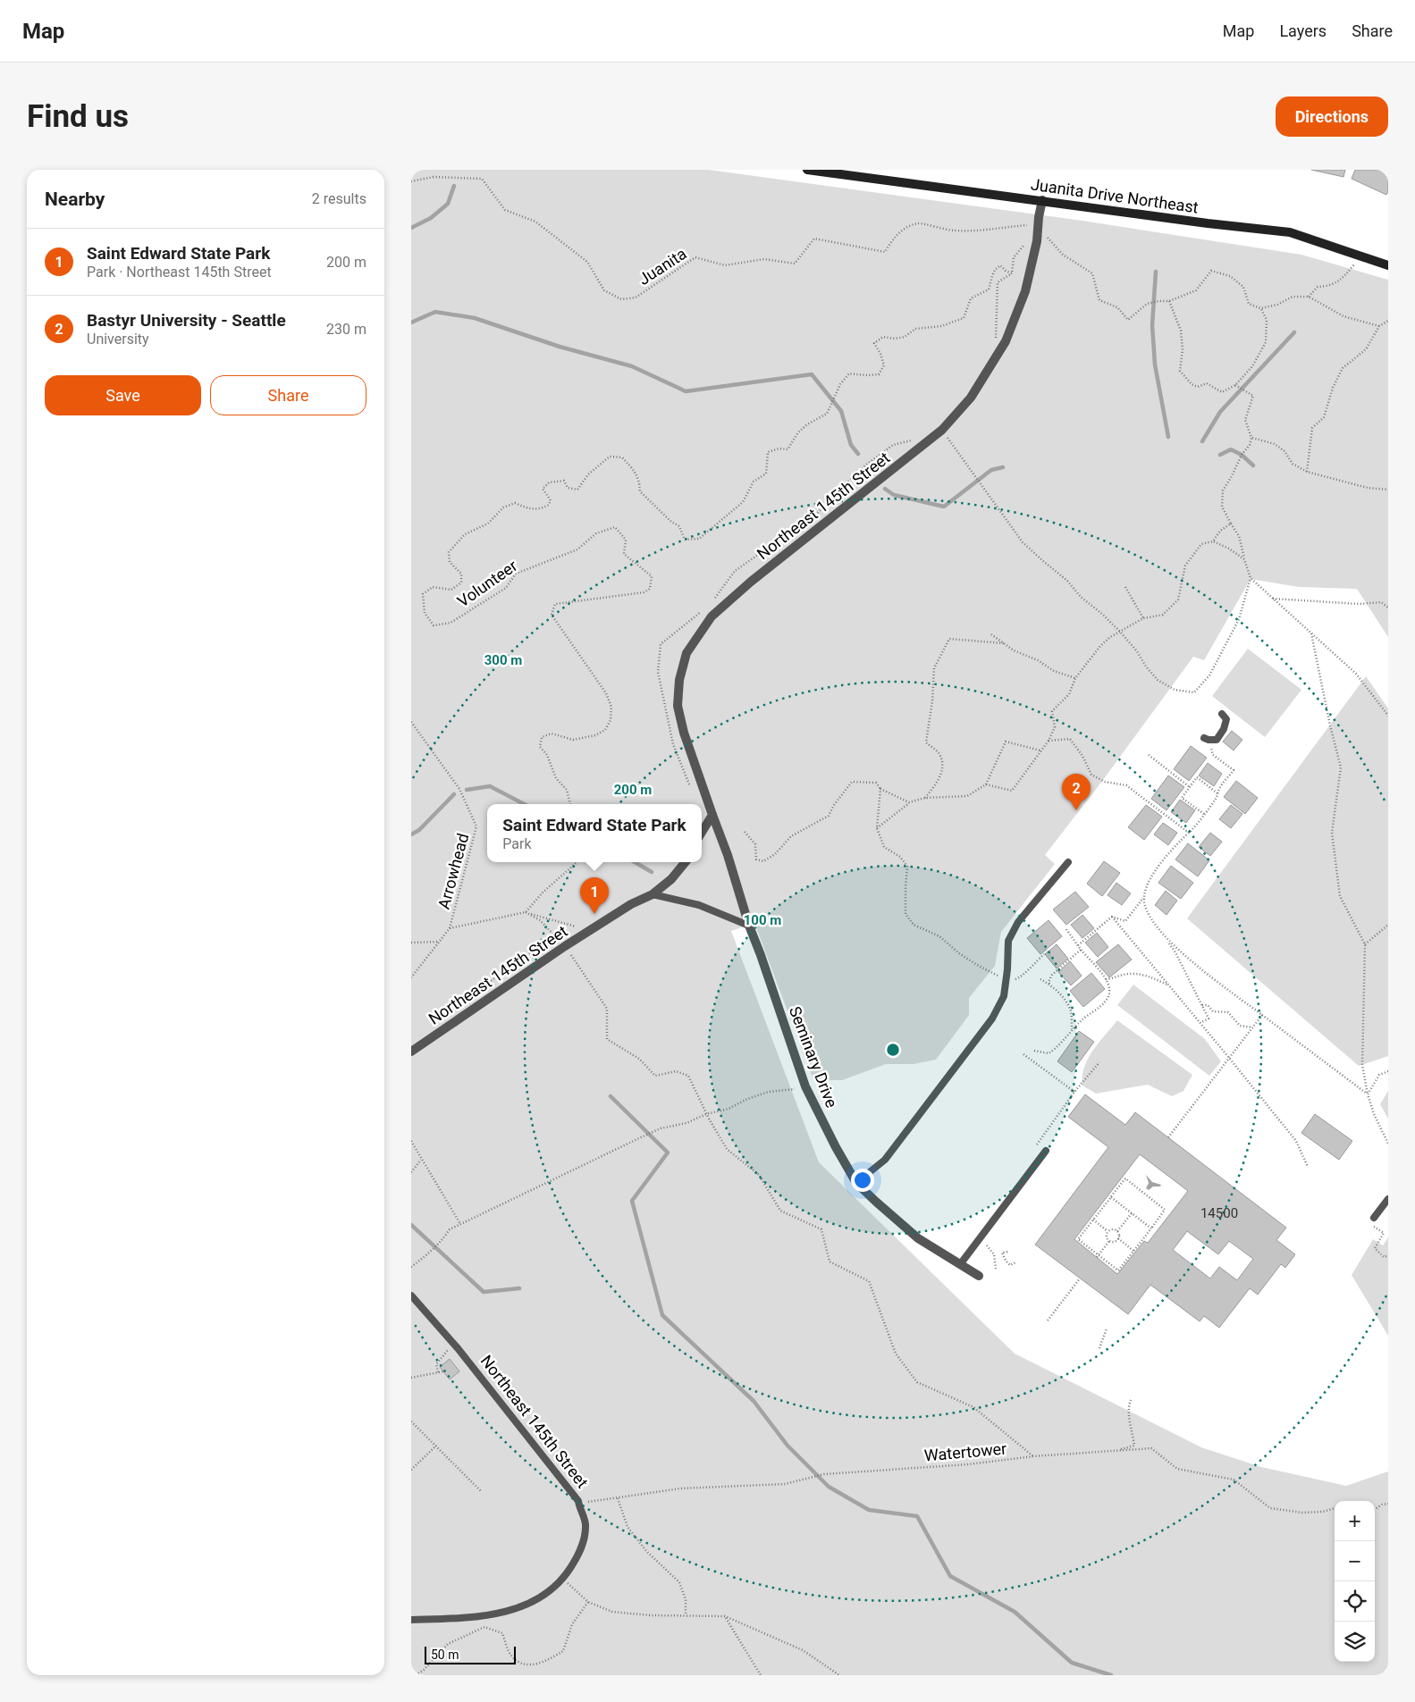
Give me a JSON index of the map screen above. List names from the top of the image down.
{
  "streets": {
    "main road": ["Juanita Drive Northeast"],
    "street": ["Northeast 145th Street", "Seminary Drive"],
    "path": [
      "Juanita",
      "Volunteer",
      "Arrowhead",
      "Watertower"
    ]
  },
  "crossings": [
    ["Juanita Drive Northeast", "Northeast 145th Street"],
    ["Northeast 145th Street", "Seminary Drive"],
    ["Northeast 145th Street", "Watertower"]
  ],
  "house_numbers": ["14500"],
  "scale_bar": "50 m",
  "page": {
    "header": "Map",
    "nav": ["Map", "Layers", "Share"],
    "buttons": [
      "Directions",
      ["Save", "Share"]
    ],
    "title": "Find us",
    "heading": ["Nearby", "2 results"],
    "list": [
      {
        "mark": "1",
        "name": "Saint Edward State Park",
        "note": "Park · Northeast 145th Street",
        "value": "200 m"
      },
      {
        "mark": "2",
        "name": "Bastyr University - Seattle",
        "note": "University",
        "value": "230 m"
      }
    ],
    "pins": ["2", "1"],
    "popup": ["Saint Edward State Park", "Park"],
    "map_buttons": ["+", "−"],
    "scale": "50 m"
  },
  "rings": ["300 m", "200 m", "100 m"]
}
